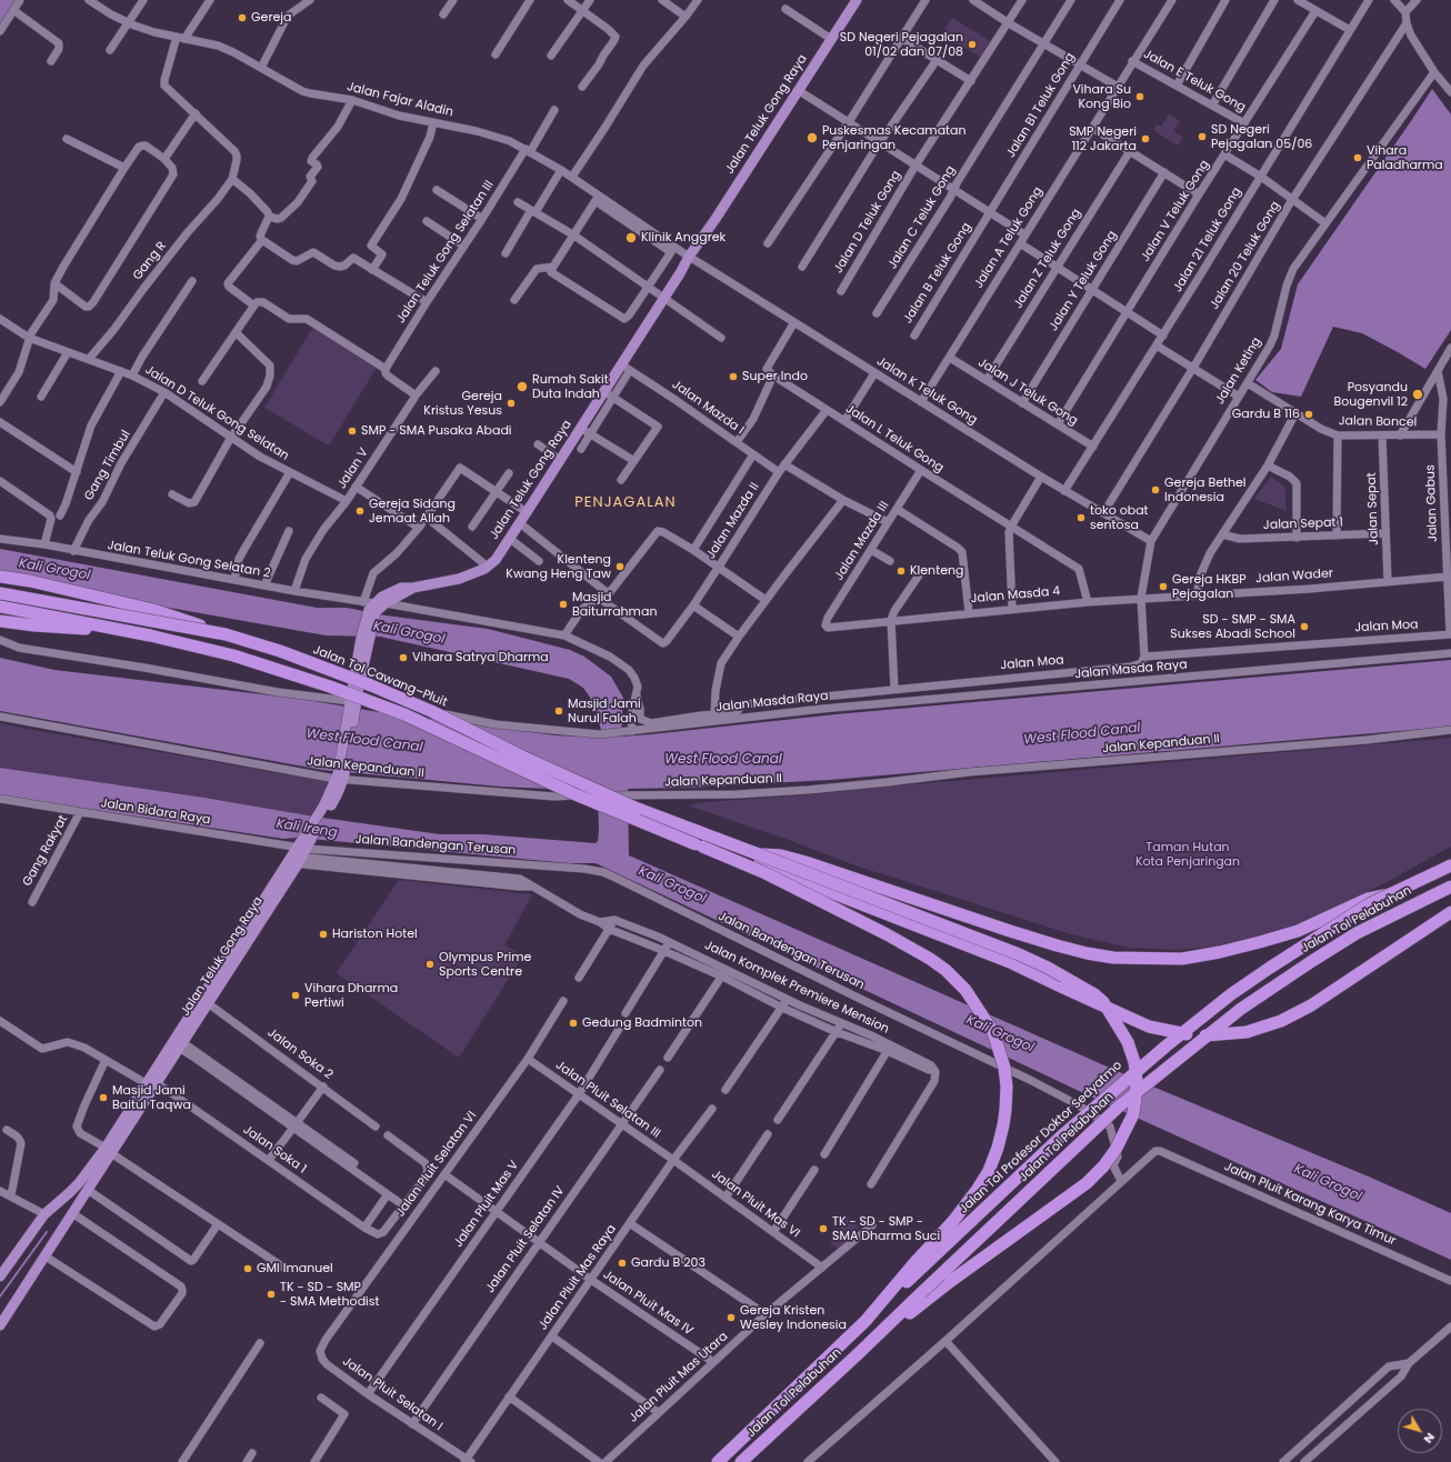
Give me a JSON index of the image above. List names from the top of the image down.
{
  "streets": {
    "highway": ["Jalan Tol Cawang–Pluit", "Jalan Tol Pelabuhan", "Jalan Tol Profesor Doktor Sedyatmo"],
    "main road": ["Jalan Teluk Gong Raya"],
    "street": [
      "Jalan E Teluk Gong",
      "Jalan Fajar Aladin",
      "Jalan B1 Teluk Gong",
      "Jalan V Teluk Gong",
      "Jalan C Teluk Gong",
      "Jalan D Teluk Gong",
      "Jalan A Teluk Gong",
      "Jalan 21 Teluk Gong",
      "Jalan Teluk Gong Selatan III",
      "Jalan 20 Teluk Gong",
      "Jalan Z Teluk Gong",
      "Gang R",
      "Jalan B Teluk Gong",
      "Jalan Y Teluk Gong",
      "Jalan Keting",
      "Jalan K Teluk Gong",
      "Jalan J Teluk Gong",
      "Jalan Mazda I",
      "Jalan D Teluk Gong Selatan",
      "Jalan Boncel",
      "Jalan L Teluk Gong",
      "Gang Timbul",
      "Jalan V",
      "Jalan Gabus",
      "Jalan Sepat",
      "Jalan Mazda II",
      "Jalan Sepat 1",
      "Jalan Mazda III",
      "Jalan Teluk Gong Selatan 2",
      "Jalan Wader",
      "Jalan Masda 4",
      "Jalan Moa",
      "Jalan Masda Raya",
      "Jalan Kepanduan II",
      "Jalan Bidara Raya",
      "Jalan Bandengan Terusan",
      "Gang Rakyat",
      "Jalan Komplek Premiere Mension",
      "Jalan Soka 2",
      "Jalan Pluit Selatan III",
      "Jalan Soka 1",
      "Jalan Pluit Selatan VI",
      "Jalan Pluit Mas V",
      "Jalan Pluit Mas VI",
      "Jalan Pluit Karang Karya Timur",
      "Jalan Pluit Selatan IV",
      "Jalan Pluit Mas Raya",
      "Jalan Pluit Mas IV",
      "Jalan Pluit Mas Utara",
      "Jalan Pluit Selatan I"
    ]
  },
  "crossings": [
    ["Jalan E Teluk Gong", "Jalan V Teluk Gong"],
    ["Jalan E Teluk Gong", "Jalan A Teluk Gong"],
    ["Jalan Fajar Aladin", "Jalan Teluk Gong Raya"],
    ["Jalan Fajar Aladin", "Jalan Teluk Gong Selatan III"],
    ["Jalan Fajar Aladin", "Jalan K Teluk Gong"],
    ["Jalan B1 Teluk Gong", "Jalan B Teluk Gong"],
    ["Jalan Teluk Gong Raya", "Jalan K Teluk Gong"],
    ["Jalan Teluk Gong Raya", "Jalan Mazda I"],
    ["Jalan Teluk Gong Raya", "Jalan Teluk Gong Selatan 2"],
    ["Jalan Teluk Gong Raya", "Jalan Masda Raya"],
    ["Jalan Teluk Gong Raya", "Jalan Kepanduan II"],
    ["Jalan Teluk Gong Raya", "Jalan Bidara Raya"],
    ["Jalan Teluk Gong Raya", "Jalan Bandengan Terusan"],
    ["Jalan Teluk Gong Raya", "Jalan Komplek Premiere Mension"],
    ["Jalan Teluk Gong Raya", "Jalan Soka 2"],
    ["Jalan Teluk Gong Raya", "Jalan Soka 1"],
    ["Jalan V Teluk Gong", "Jalan J Teluk Gong"],
    ["Jalan A Teluk Gong", "Jalan K Teluk Gong"],
    ["Jalan A Teluk Gong", "Jalan J Teluk Gong"],
    ["Jalan 21 Teluk Gong", "Jalan K Teluk Gong"],
    ["Jalan 21 Teluk Gong", "Jalan J Teluk Gong"],
    ["Jalan 20 Teluk Gong", "Jalan K Teluk Gong"],
    ["Jalan Z Teluk Gong", "Jalan J Teluk Gong"],
    ["Gang R", "Jalan D Teluk Gong Selatan"],
    ["Jalan Y Teluk Gong", "Jalan J Teluk Gong"],
    ["Jalan Keting", "Jalan K Teluk Gong"],
    ["Jalan Keting", "Jalan Boncel"],
    ["Jalan Keting", "Jalan Wader"],
    ["Jalan Keting", "Jalan Masda 4"],
    ["Jalan Keting", "Jalan Moa"],
    ["Jalan K Teluk Gong", "Jalan L Teluk Gong"],
    ["Jalan Mazda I", "Jalan Mazda II"],
    ["Jalan D Teluk Gong Selatan", "Gang Timbul"],
    ["Jalan D Teluk Gong Selatan", "Jalan V"],
    ["Jalan Boncel", "Jalan Gabus"],
    ["Jalan Boncel", "Jalan Sepat"],
    ["Jalan L Teluk Gong", "Jalan Mazda II"],
    ["Jalan L Teluk Gong", "Jalan Mazda III"],
    ["Jalan L Teluk Gong", "Jalan Masda 4"],
    ["Gang Timbul", "Jalan Teluk Gong Selatan 2"],
    ["Jalan V", "Jalan Teluk Gong Selatan 2"],
    ["Jalan Gabus", "Jalan Wader"],
    ["Jalan Gabus", "Jalan Moa"],
    ["Jalan Sepat", "Jalan Sepat 1"],
    ["Jalan Sepat", "Jalan Wader"],
    ["Jalan Mazda III", "Jalan Masda 4"],
    ["Jalan Wader", "Jalan Masda 4"],
    ["Jalan Tol Cawang–Pluit", "Jalan Tol Pelabuhan"],
    ["Jalan Bidara Raya", "Jalan Bandengan Terusan"],
    ["Jalan Bidara Raya", "Gang Rakyat"],
    ["Jalan Bidara Raya", "Jalan Komplek Premiere Mension"],
    ["Jalan Bandengan Terusan", "Jalan Komplek Premiere Mension"],
    ["Jalan Bandengan Terusan", "Jalan Pluit Karang Karya Timur"],
    ["Jalan Tol Pelabuhan", "Jalan Tol Profesor Doktor Sedyatmo"],
    ["Jalan Pluit Selatan III", "Jalan Pluit Selatan VI"],
    ["Jalan Pluit Selatan III", "Jalan Pluit Mas V"],
    ["Jalan Pluit Selatan III", "Jalan Pluit Mas VI"],
    ["Jalan Pluit Selatan III", "Jalan Pluit Selatan IV"],
    ["Jalan Pluit Selatan III", "Jalan Pluit Mas Raya"],
    ["Jalan Pluit Selatan VI", "Jalan Pluit Mas IV"],
    ["Jalan Pluit Selatan VI", "Jalan Pluit Selatan I"],
    ["Jalan Pluit Mas V", "Jalan Pluit Mas IV"],
    ["Jalan Pluit Mas V", "Jalan Pluit Selatan I"],
    ["Jalan Pluit Mas VI", "Jalan Pluit Mas Raya"],
    ["Jalan Pluit Mas VI", "Jalan Pluit Mas Utara"],
    ["Jalan Pluit Selatan IV", "Jalan Pluit Mas IV"],
    ["Jalan Pluit Selatan IV", "Jalan Pluit Selatan I"],
    ["Jalan Pluit Mas Raya", "Jalan Pluit Mas IV"],
    ["Jalan Pluit Mas Raya", "Jalan Pluit Selatan I"],
    ["Jalan Pluit Mas IV", "Jalan Pluit Mas Utara"]
  ],
  "districts": ["PENJAGALAN"],
  "water": ["Kali Grogol", "West Flood Canal", "Kali Ireng"],
  "parks": ["Taman Hutan Kota Penjaringan"],
  "places": [
    "Gereja",
    "SD Negeri Pejagalan 01/02 dan 07/08",
    "Vihara Su Kong Bio",
    "SD Negeri Pejagalan 05/06",
    "Puskesmas Kecamatan Penjaringan",
    "SMP Negeri 112 Jakarta",
    "Vihara Paladharma",
    "Klinik Anggrek",
    "Super Indo",
    "Rumah Sakit Duta Indah",
    "Posyandu Bougenvil 12",
    "Gereja Kristus Yesus",
    "Gardu B 116",
    "SMP - SMA Pusaka Abadi",
    "Gereja Bethel Indonesia",
    "Gereja Sidang Jemaat Allah",
    "toko obat sentosa",
    "Klenteng Kwang Heng Taw",
    "Klenteng",
    "Gereja HKBP Pejagalan",
    "Masjid Baiturrahman",
    "SD - SMP - SMA Sukses Abadi School",
    "Vihara Satrya Dharma",
    "Masjid Jami Nurul Falah",
    "Hariston Hotel",
    "Olympus Prime Sports Centre",
    "Vihara Dharma Pertiwi",
    "Gedung Badminton",
    "Masjid Jami Baitul Taqwa",
    "TK - SD - SMP - SMA Dharma Suci",
    "Gardu B 203",
    "GMI Imanuel",
    "TK - SD - SMP - SMA Methodist",
    "Gereja Kristen Wesley Indonesia"
  ],
  "north": "bottom right"
}
